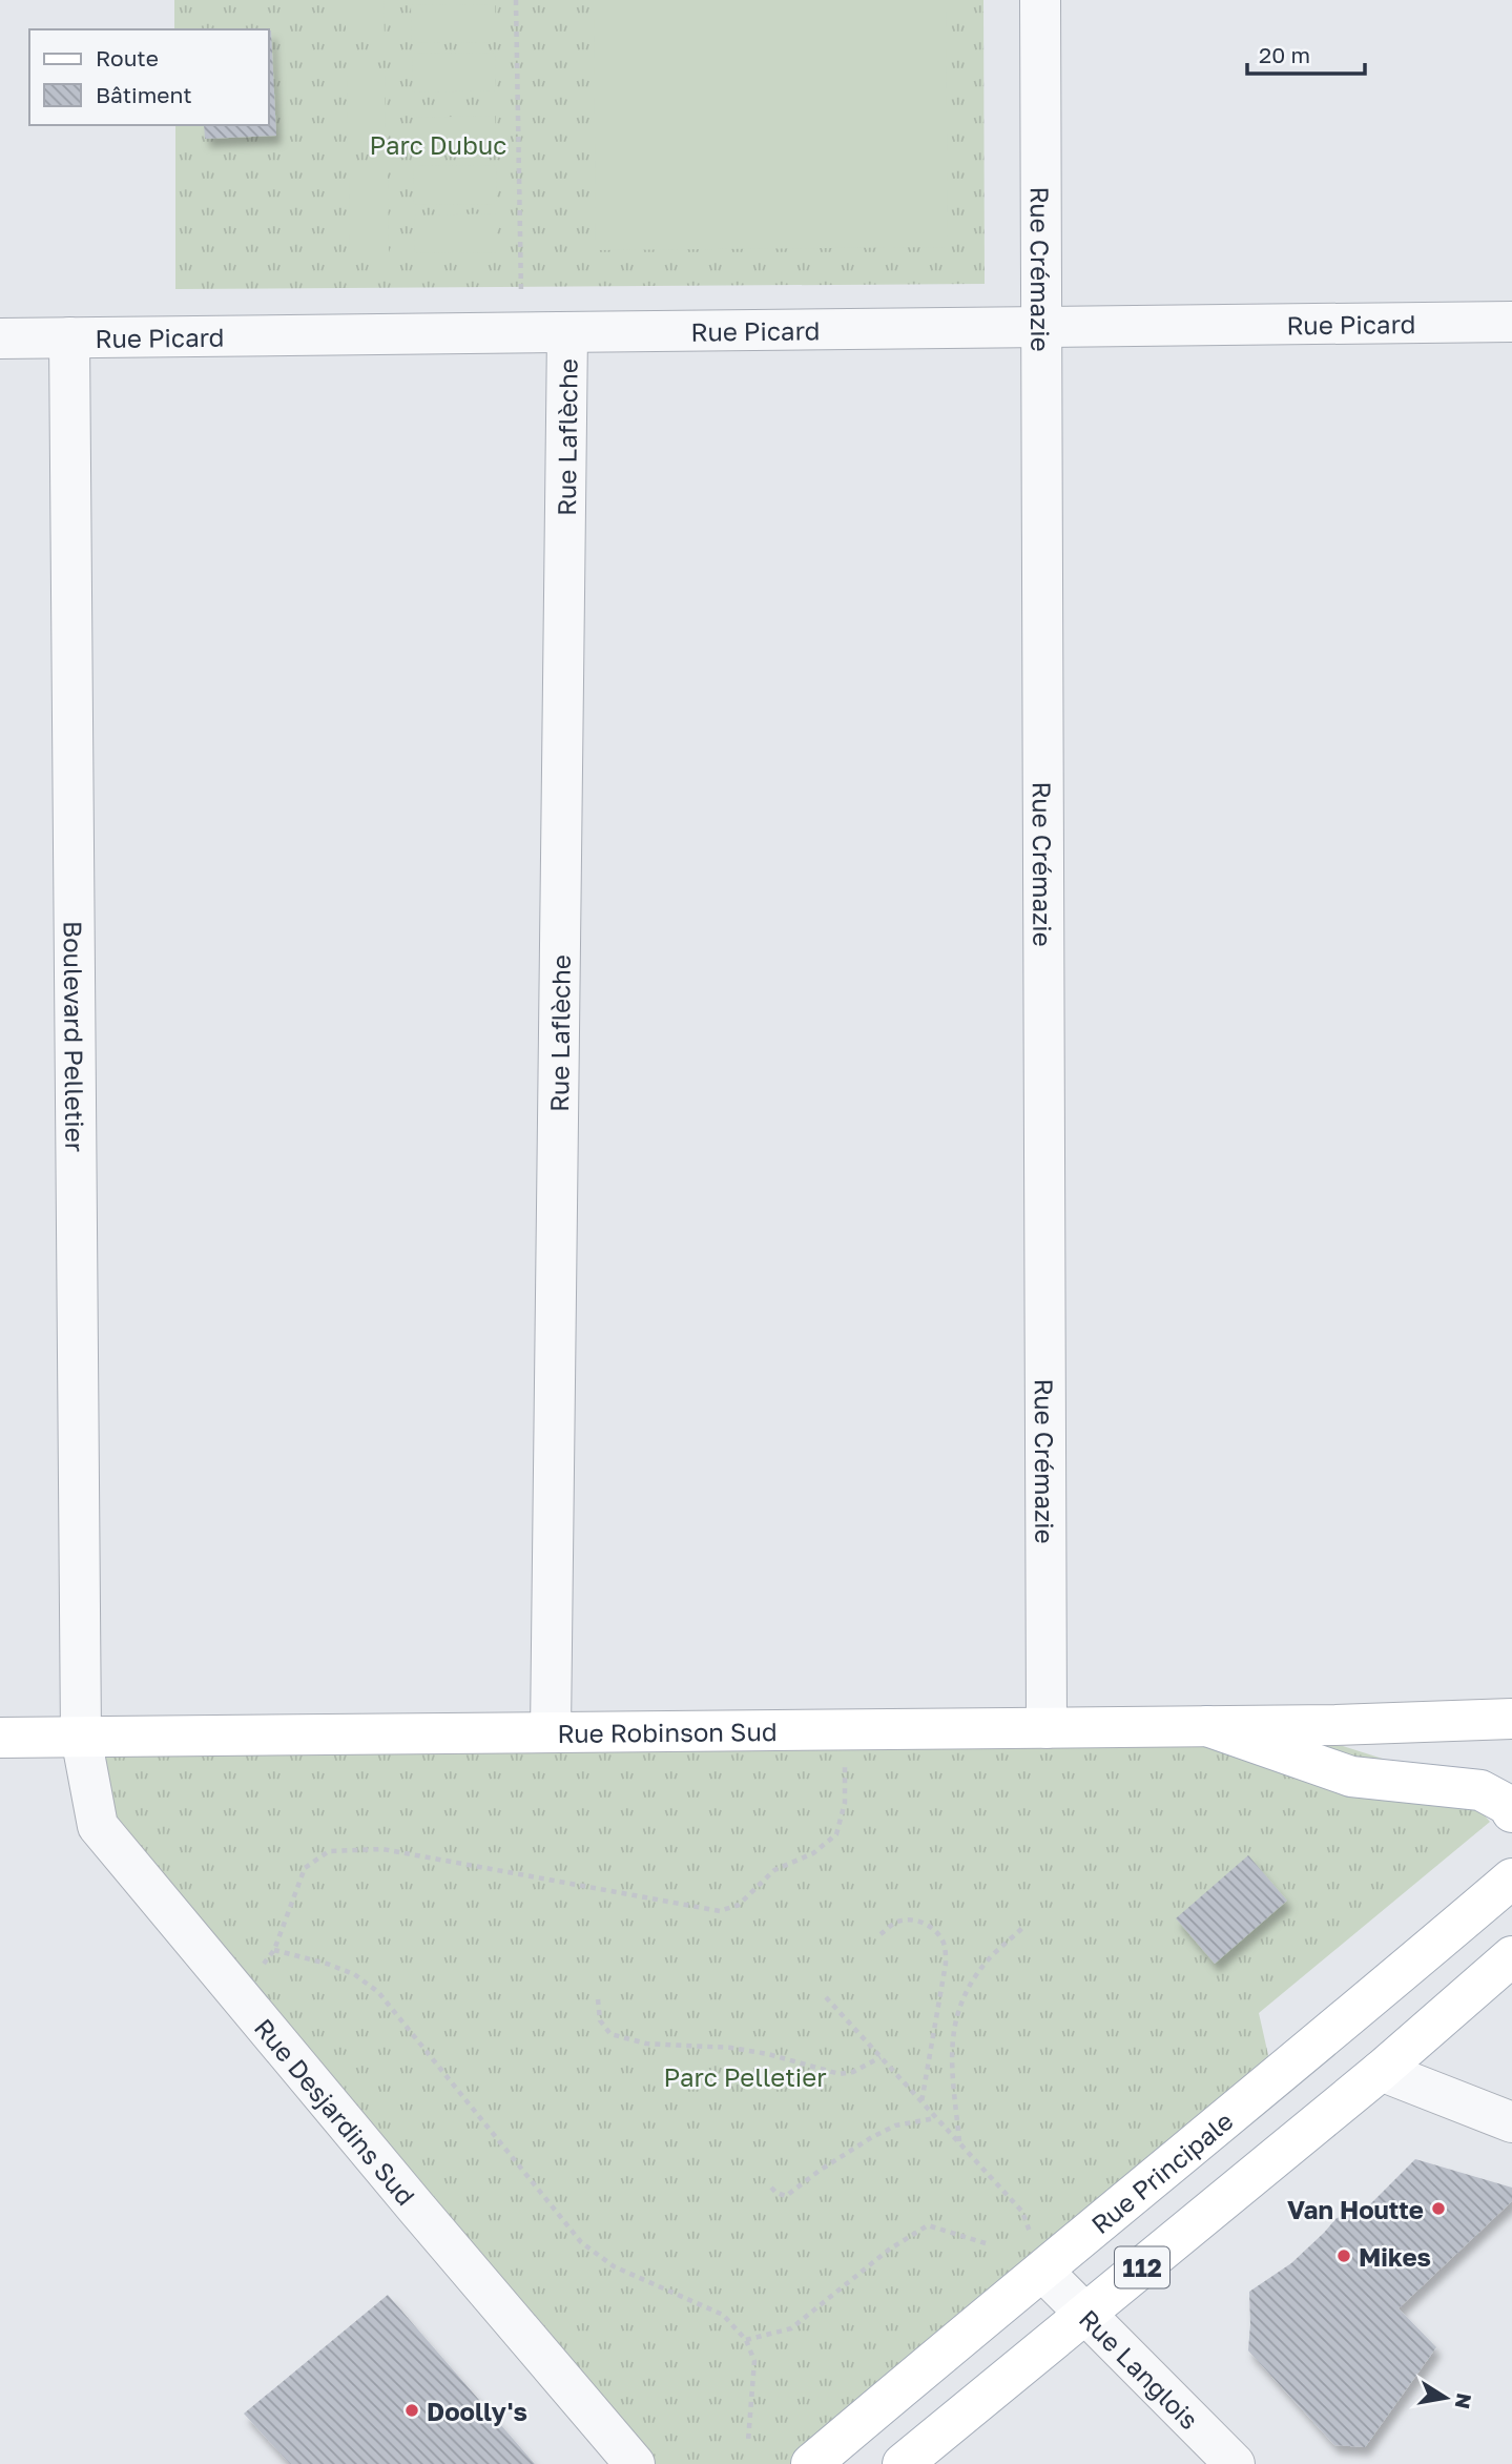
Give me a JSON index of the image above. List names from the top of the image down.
{
  "streets": {
    "main road": ["Rue Robinson Sud", "Rue Principale", "112"],
    "street": [
      "Rue Crémazie",
      "Rue Picard",
      "Rue Laflèche",
      "Boulevard Pelletier",
      "Rue Desjardins Sud",
      "Rue Langlois"
    ]
  },
  "crossings": [
    ["Rue Crémazie", "Rue Picard"],
    ["Rue Crémazie", "Rue Robinson Sud"],
    ["Rue Picard", "Rue Laflèche"],
    ["Rue Picard", "Boulevard Pelletier"],
    ["Rue Laflèche", "Rue Robinson Sud"],
    ["Boulevard Pelletier", "Rue Robinson Sud"],
    ["Boulevard Pelletier", "Rue Desjardins Sud"],
    ["Rue Robinson Sud", "Rue Desjardins Sud"],
    ["Rue Principale", "Rue Langlois"],
    ["112", "Rue Langlois"]
  ],
  "parks": ["Parc Dubuc", "Parc Pelletier"],
  "places": ["Van Houtte", "Mikes", "Doolly's"],
  "legend": ["Route", "Bâtiment"],
  "scale_bar": "20 m",
  "north": "right"
}
